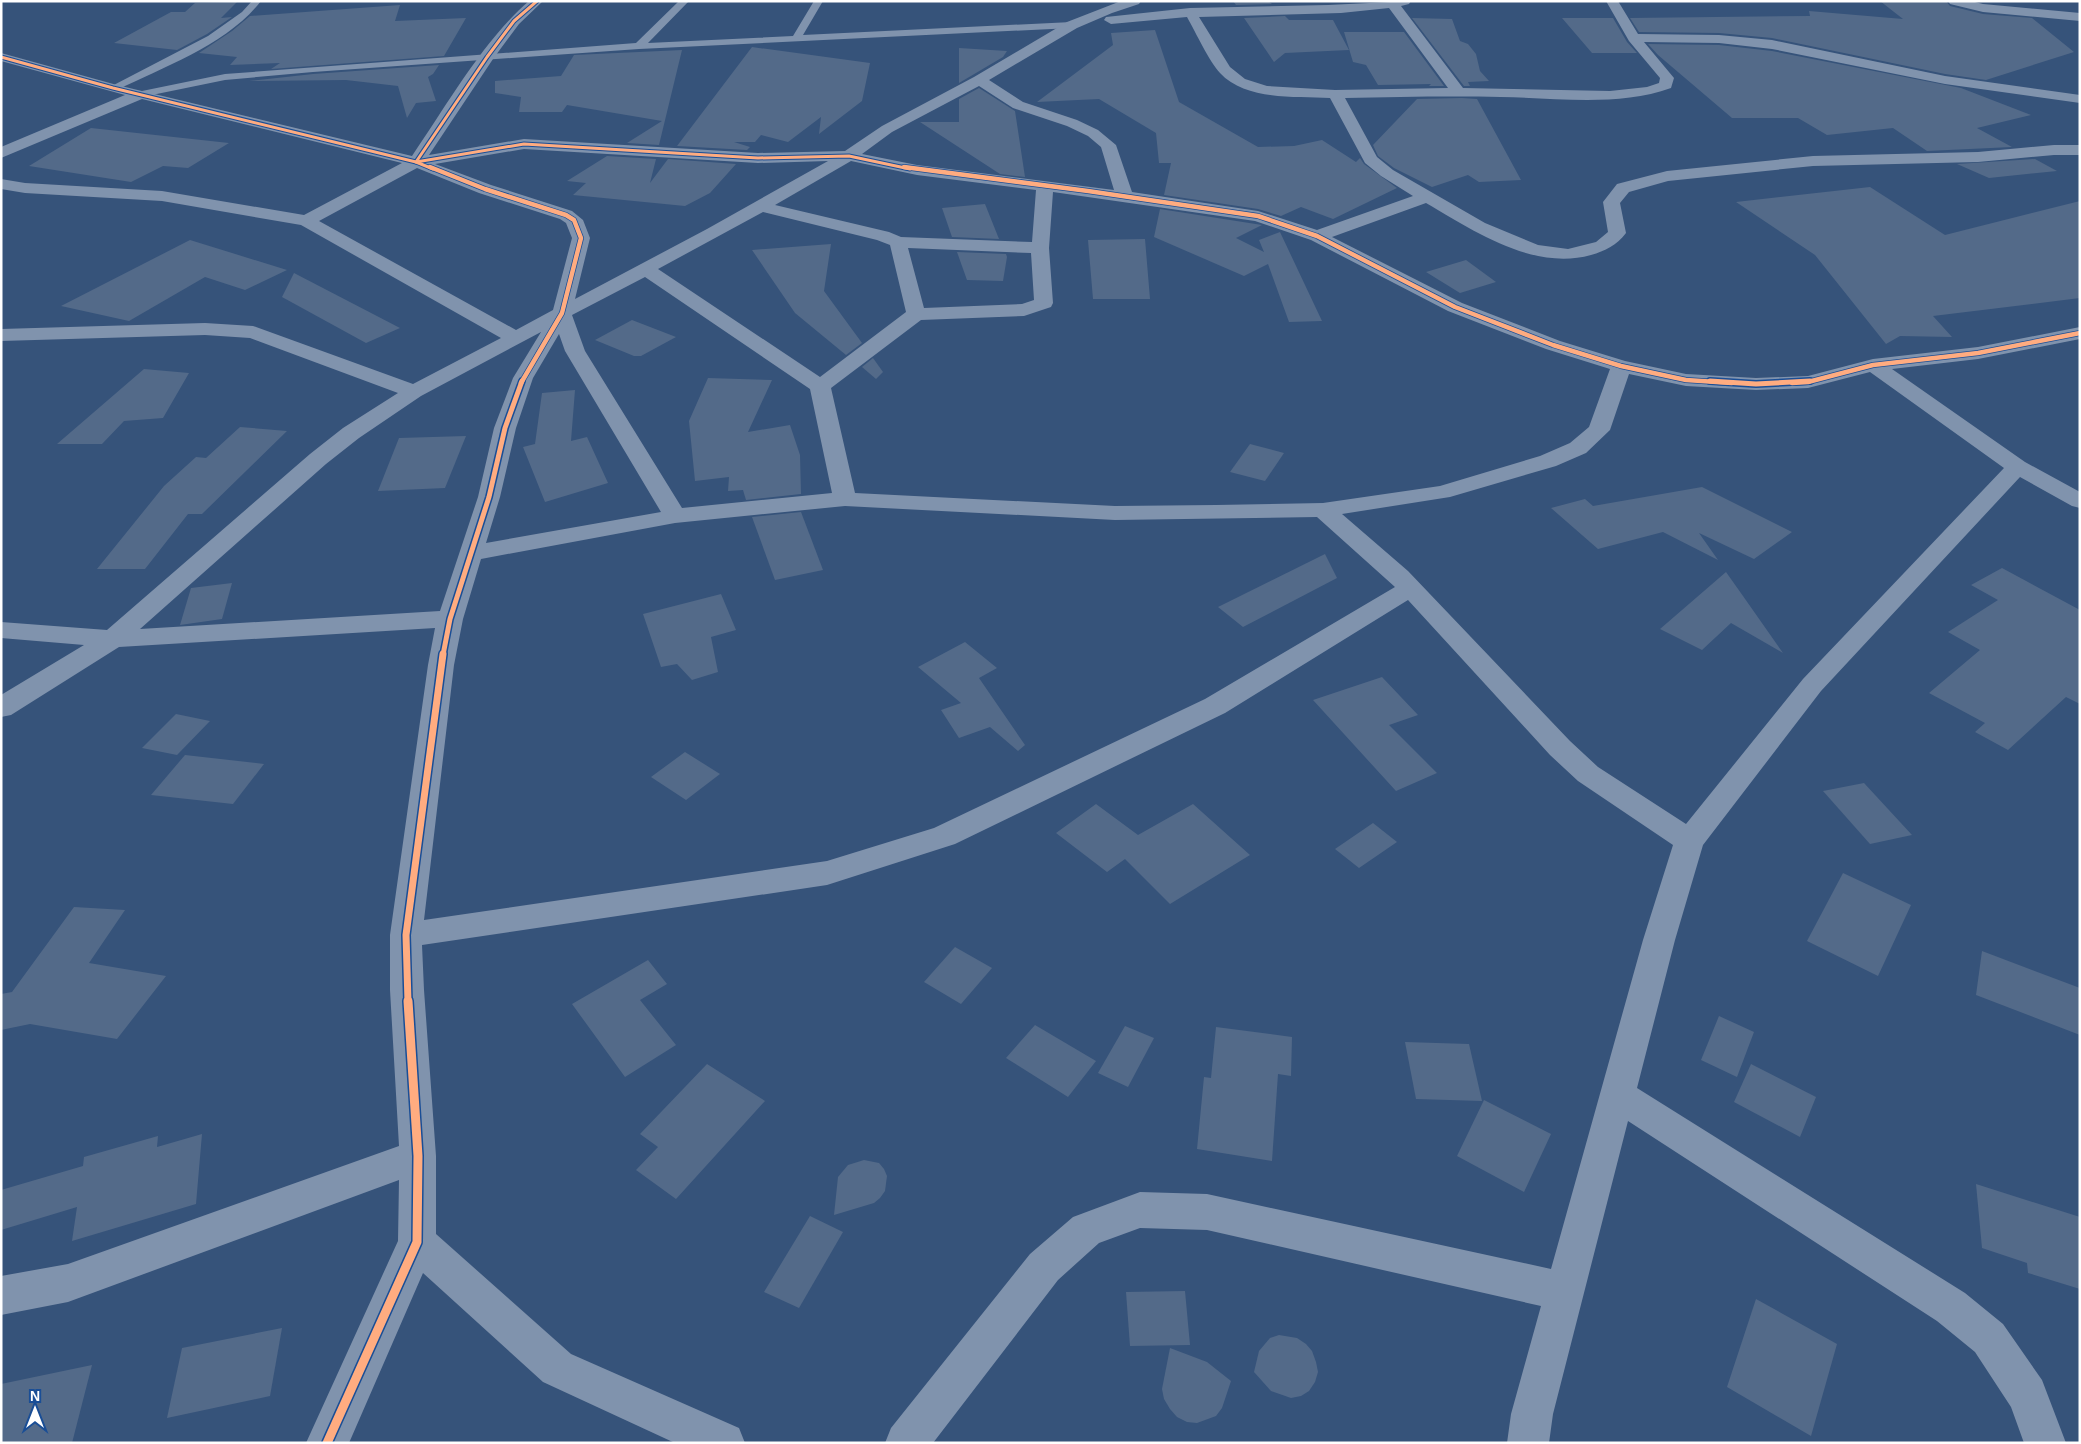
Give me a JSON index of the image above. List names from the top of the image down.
{
  "north": "top"
}
